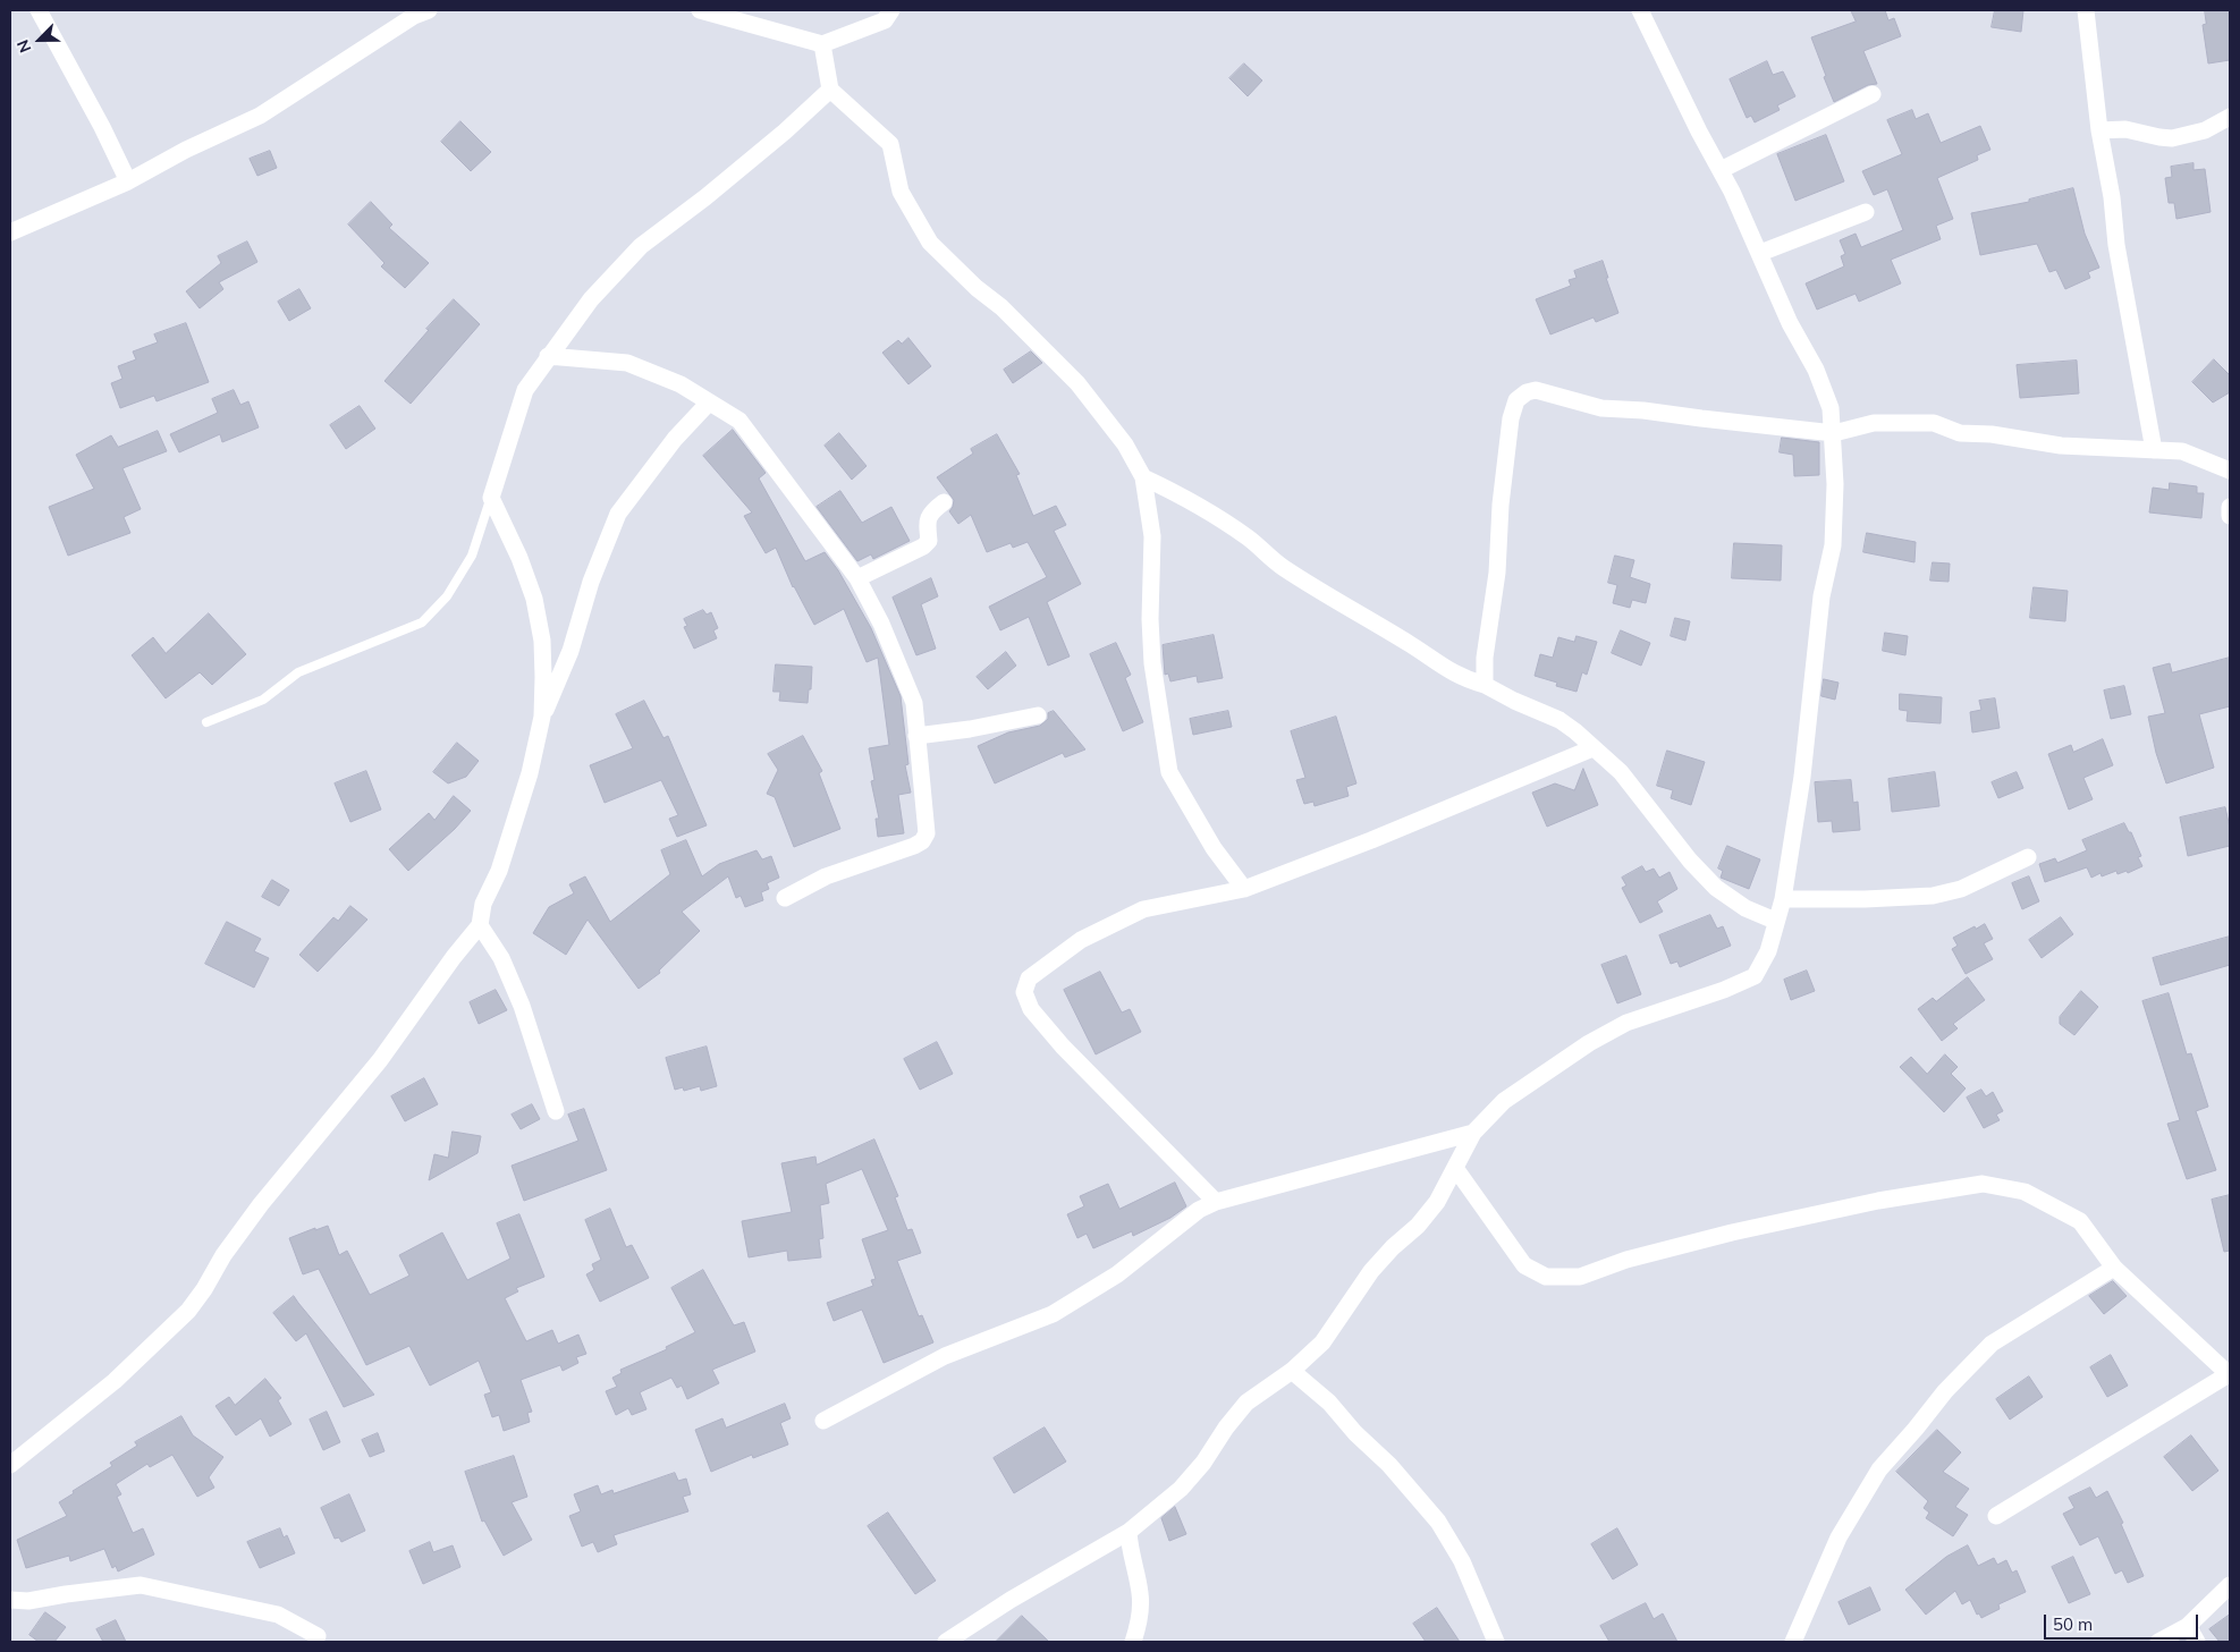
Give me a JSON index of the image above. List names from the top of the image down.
{
  "scale_bar": "50 m",
  "north": "bottom left"
}
